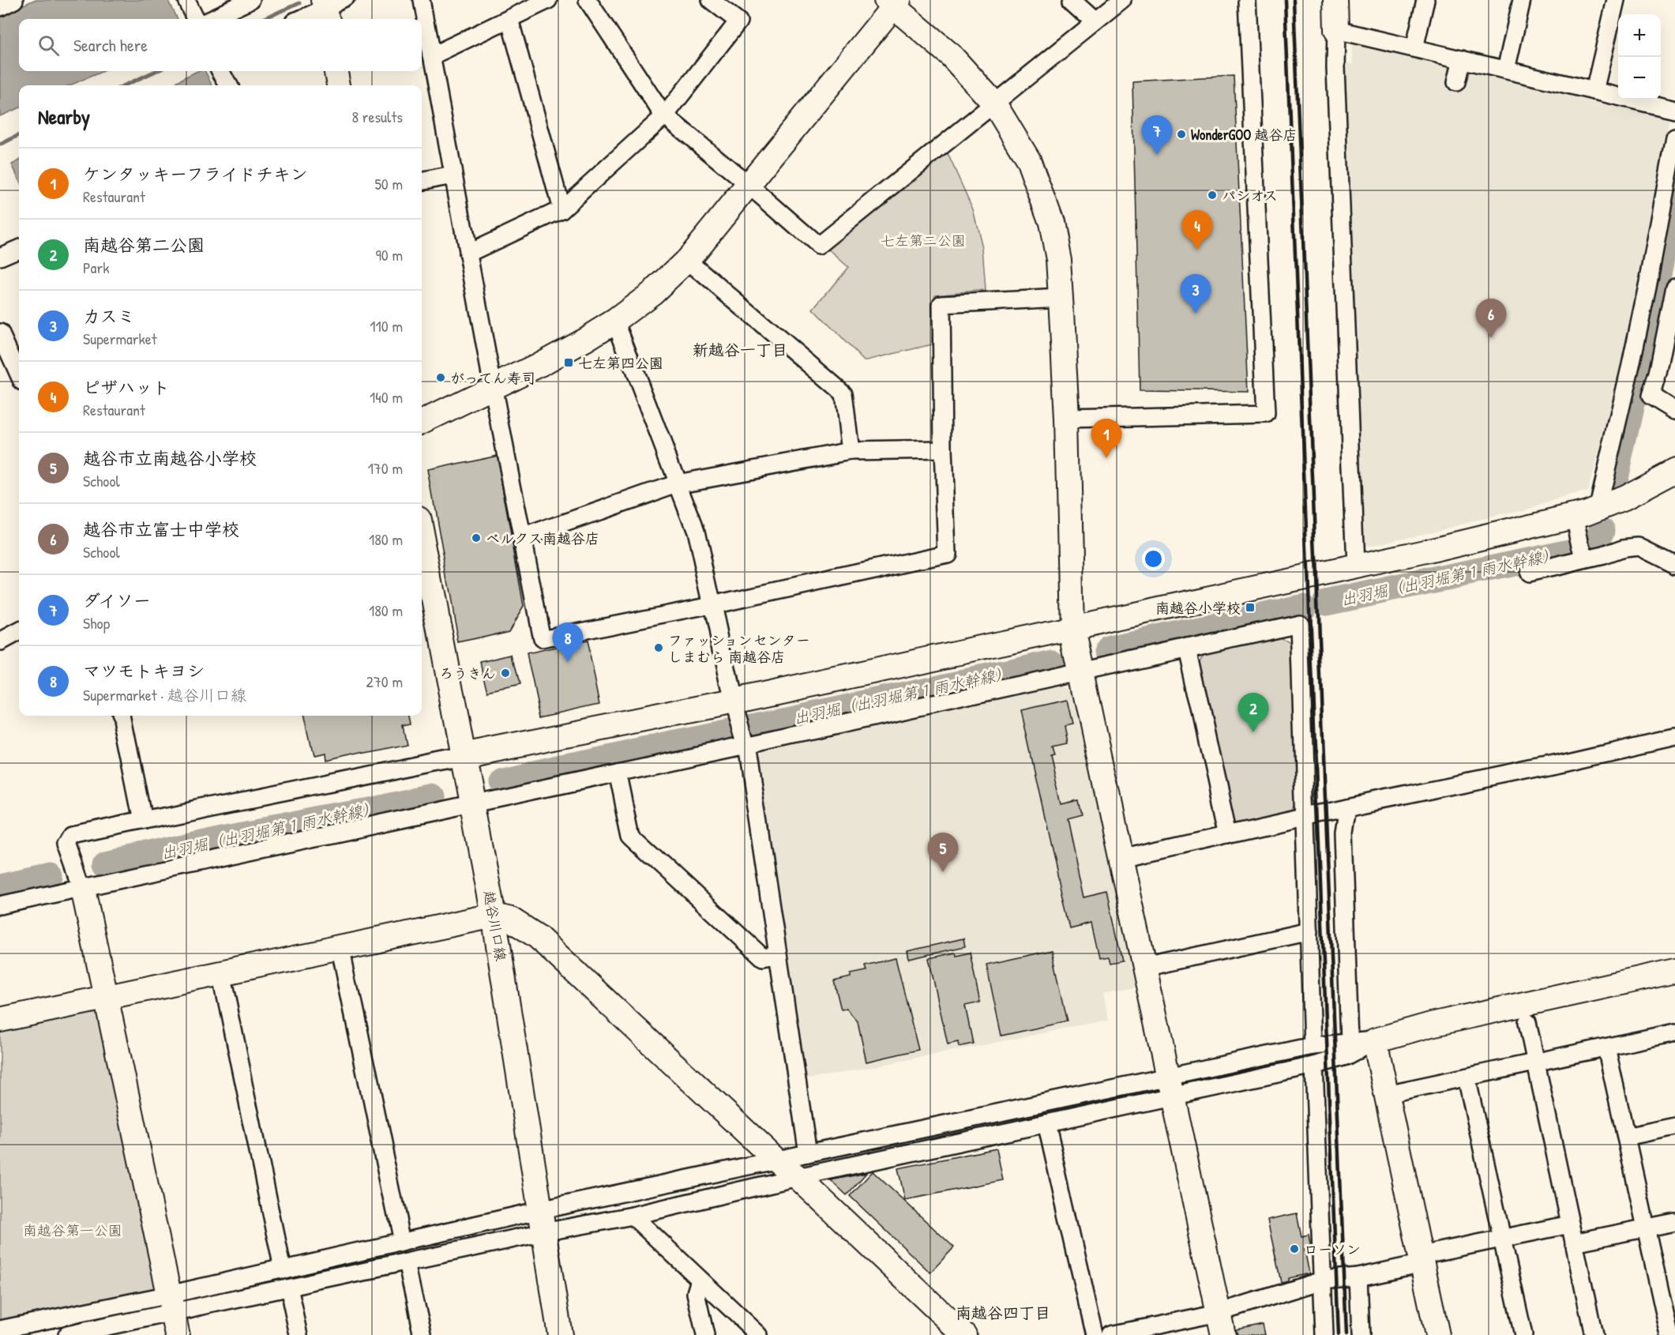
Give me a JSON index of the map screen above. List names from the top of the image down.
{
  "streets": {
    "street": ["越谷川口線"]
  },
  "districts": ["新越谷一丁目", "南越谷四丁目"],
  "water": ["出羽堀（出羽堀第１雨水幹線）"],
  "parks": ["七左第二公園", "南越谷第一公園"],
  "places": {
    "other": [
      "WonderGOO 越谷店",
      "パシオス",
      "がってん寿司",
      "ベルクス南越谷店",
      "ファッションセンター しまむら 南越谷店",
      "ろうきん",
      "ローソン"
    ],
    "transit": ["七左第四公園", "南越谷小学校"]
  },
  "page": {
    "map_buttons": ["+", "−"],
    "search": "Search here",
    "heading": ["Nearby", "8 results"],
    "pins": [
      "7",
      "4",
      "3",
      "6",
      "1",
      "8",
      "2",
      "5"
    ],
    "list": [
      {
        "mark": "1",
        "name": "ケンタッキーフライドチキン",
        "note": "Restaurant",
        "value": "50 m"
      },
      {
        "mark": "2",
        "name": "南越谷第二公園",
        "note": "Park",
        "value": "90 m"
      },
      {
        "mark": "3",
        "name": "カスミ",
        "note": "Supermarket",
        "value": "110 m"
      },
      {
        "mark": "4",
        "name": "ピザハット",
        "note": "Restaurant",
        "value": "140 m"
      },
      {
        "mark": "5",
        "name": "越谷市立南越谷小学校",
        "note": "School",
        "value": "170 m"
      },
      {
        "mark": "6",
        "name": "越谷市立富士中学校",
        "note": "School",
        "value": "180 m"
      },
      {
        "mark": "7",
        "name": "ダイソー",
        "note": "Shop",
        "value": "180 m"
      },
      {
        "mark": "8",
        "name": "マツモトキヨシ",
        "note": "Supermarket · 越谷川口線",
        "value": "270 m"
      }
    ]
  }
}
